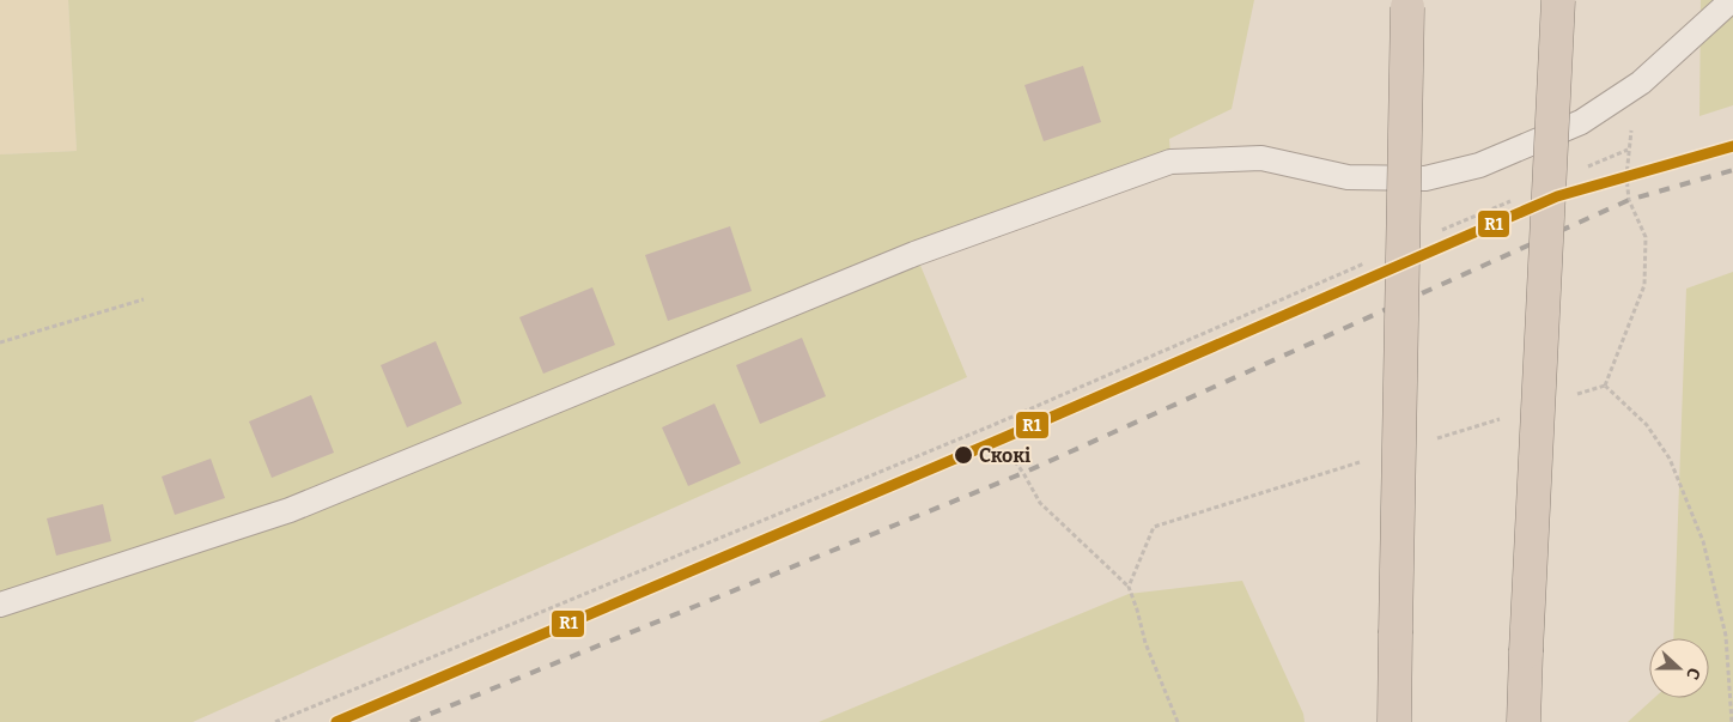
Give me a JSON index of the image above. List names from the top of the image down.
{
  "places": ["Скокі"],
  "lines": ["transit line R1"],
  "north": "right"
}
